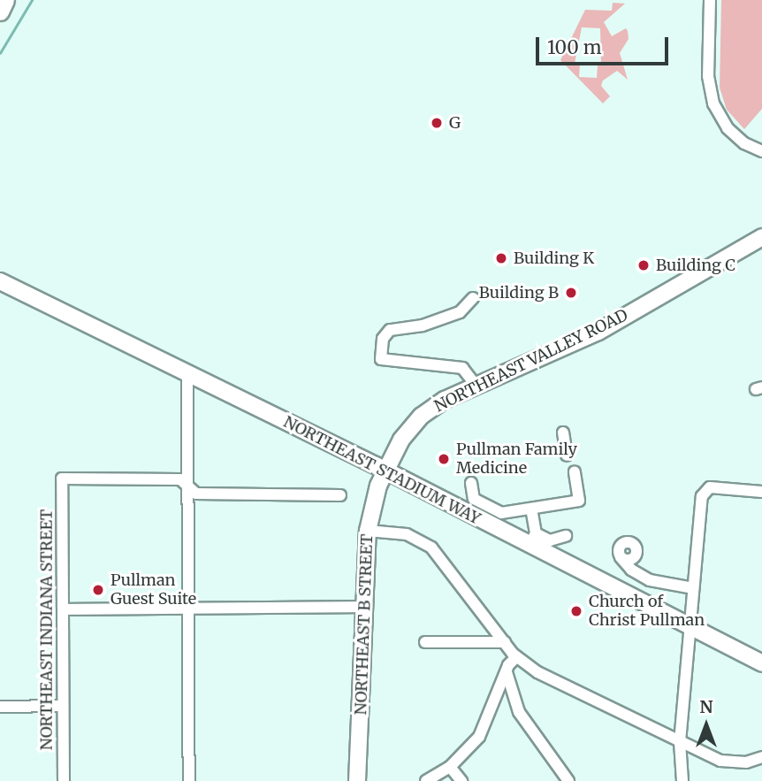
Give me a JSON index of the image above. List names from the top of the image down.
{
  "streets": {
    "main road": ["NORTHEAST VALLEY ROAD", "NORTHEAST STADIUM WAY", "NORTHEAST B STREET"],
    "street": ["NORTHEAST INDIANA STREET"]
  },
  "crossings": [
    ["NORTHEAST VALLEY ROAD", "NORTHEAST STADIUM WAY"],
    ["NORTHEAST VALLEY ROAD", "NORTHEAST B STREET"],
    ["NORTHEAST STADIUM WAY", "NORTHEAST B STREET"]
  ],
  "places": [
    "G",
    "Building K",
    "Building C",
    "Building B",
    "Pullman Family Medicine",
    "Pullman Guest Suite",
    "Church of Christ Pullman"
  ],
  "scale_bar": "100 m",
  "north": "top"
}
